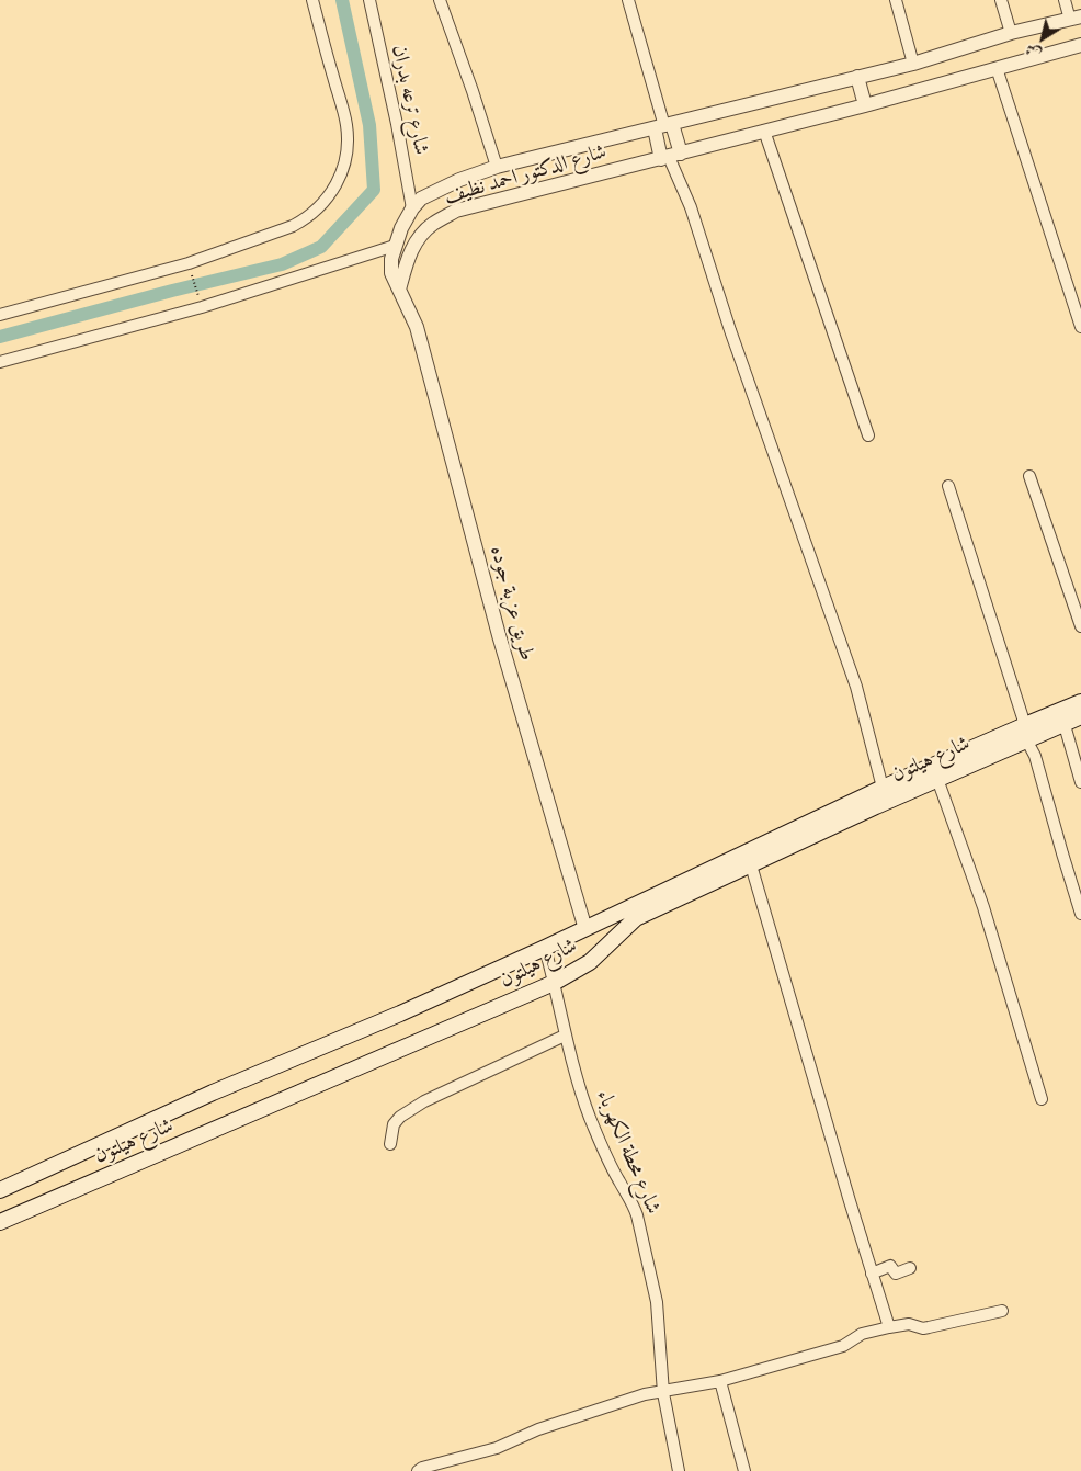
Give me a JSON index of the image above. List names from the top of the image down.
{
  "streets": {
    "main road": ["شارع هيلتون"],
    "street": [
      "شارع ترعه بدران",
      "شارع الدكتور احمد نظيف",
      "طريق عزبة جوده",
      "شارع محطة الكهرباء"
    ]
  },
  "crossings": [
    ["شارع ترعه بدران", "شارع الدكتور احمد نظيف"],
    ["شارع الدكتور احمد نظيف", "طريق عزبة جوده"],
    ["طريق عزبة جوده", "شارع هيلتون"],
    ["شارع هيلتون", "شارع محطة الكهرباء"]
  ],
  "north": "bottom left"
}
